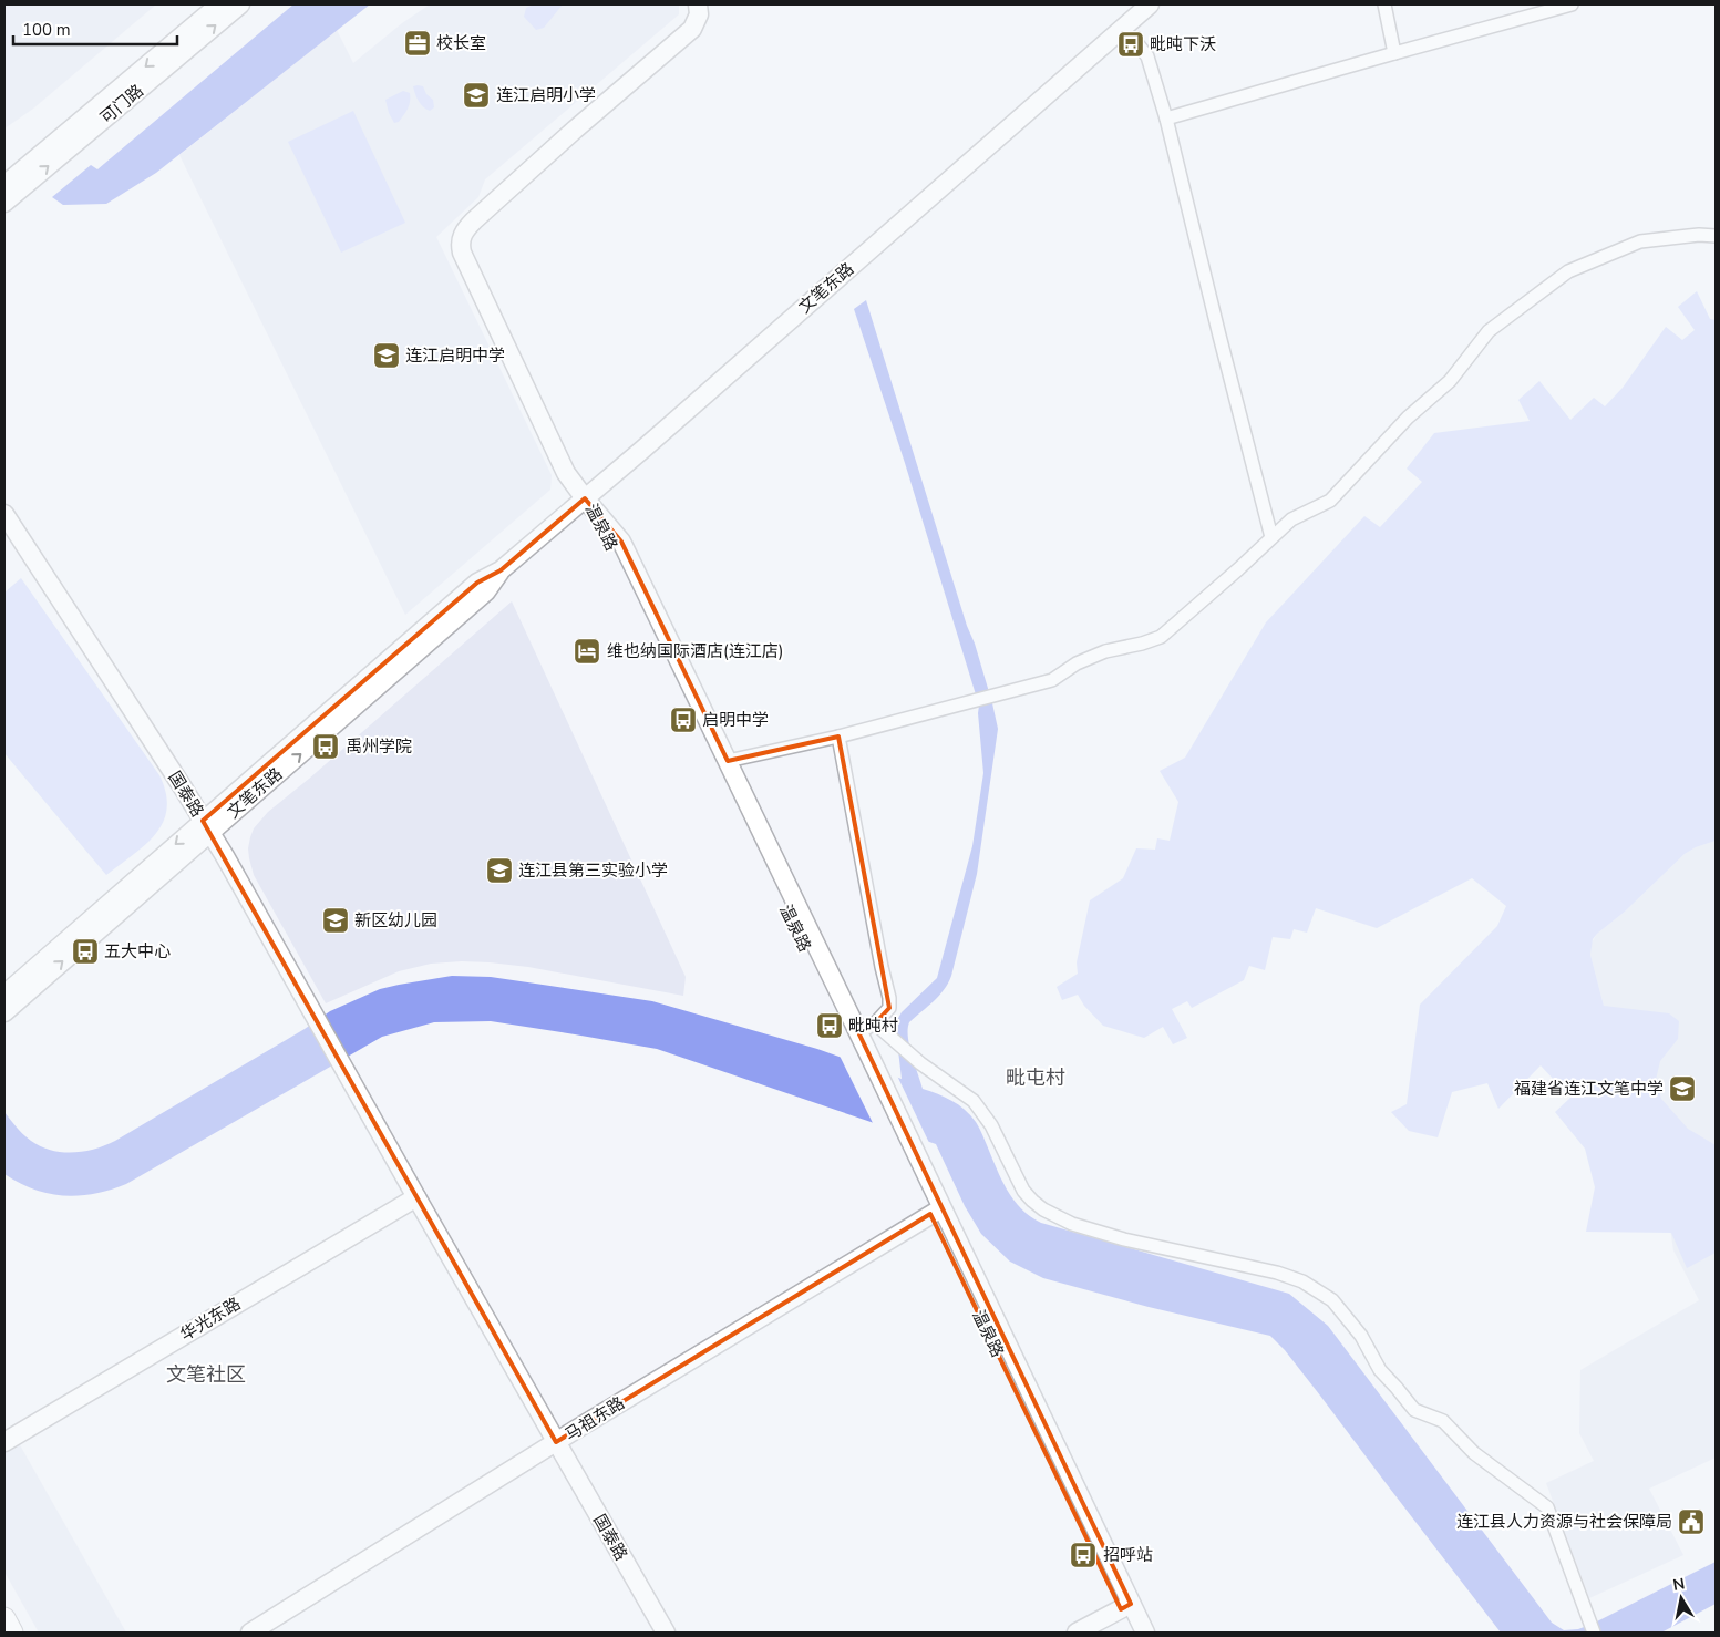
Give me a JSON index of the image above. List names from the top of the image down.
{
  "streets": {
    "main road": [
      "可门路",
      "文笔东路",
      "温泉路",
      "国泰路",
      "华光东路",
      "马祖东路"
    ]
  },
  "crossings": [
    ["文笔东路", "温泉路"],
    ["文笔东路", "国泰路"],
    ["温泉路", "马祖东路"],
    ["国泰路", "华光东路"],
    ["国泰路", "马祖东路"]
  ],
  "districts": ["毗屯村", "文笔社区"],
  "places": {
    "office": ["校长室"],
    "bus stop": [
      "毗旽下沃",
      "启明中学",
      "禹州学院",
      "五大中心",
      "毗旽村",
      "招呼站"
    ],
    "school or university": [
      "连江启明小学",
      "连江启明中学",
      "连江县第三实验小学",
      "新区幼儿园",
      "福建省连江文笔中学"
    ],
    "hotel": ["维也纳国际酒店(连江店)"],
    "public building": ["连江县人力资源与社会保障局"]
  },
  "scale_bar": "100 m",
  "north": "top"
}
